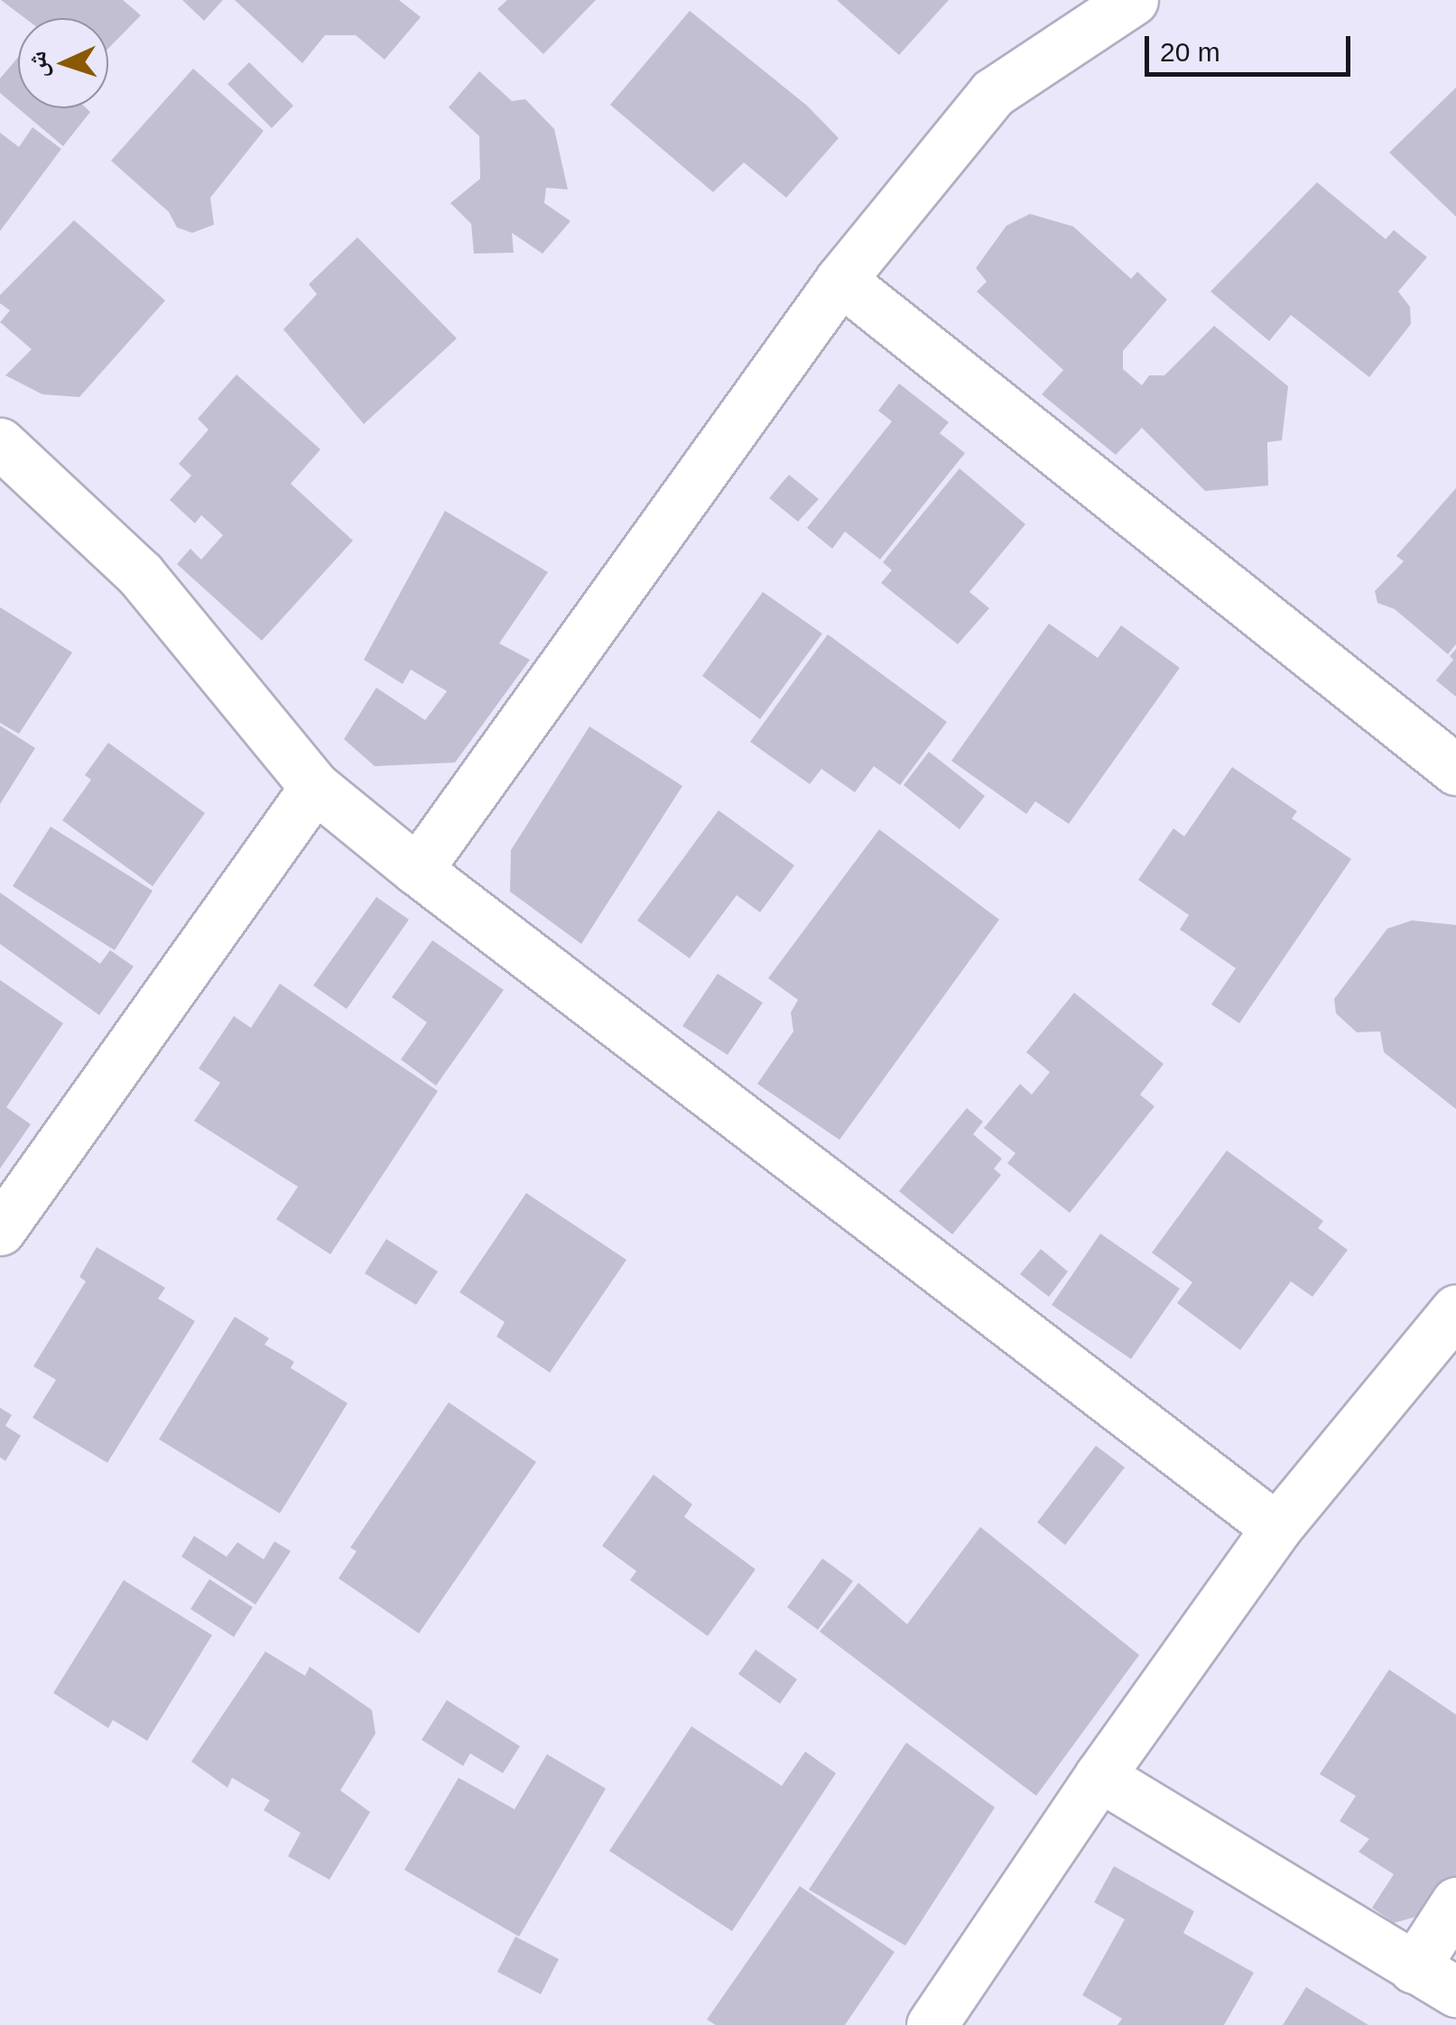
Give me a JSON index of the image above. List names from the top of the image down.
{
  "scale_bar": "20 m",
  "north": "left"
}
